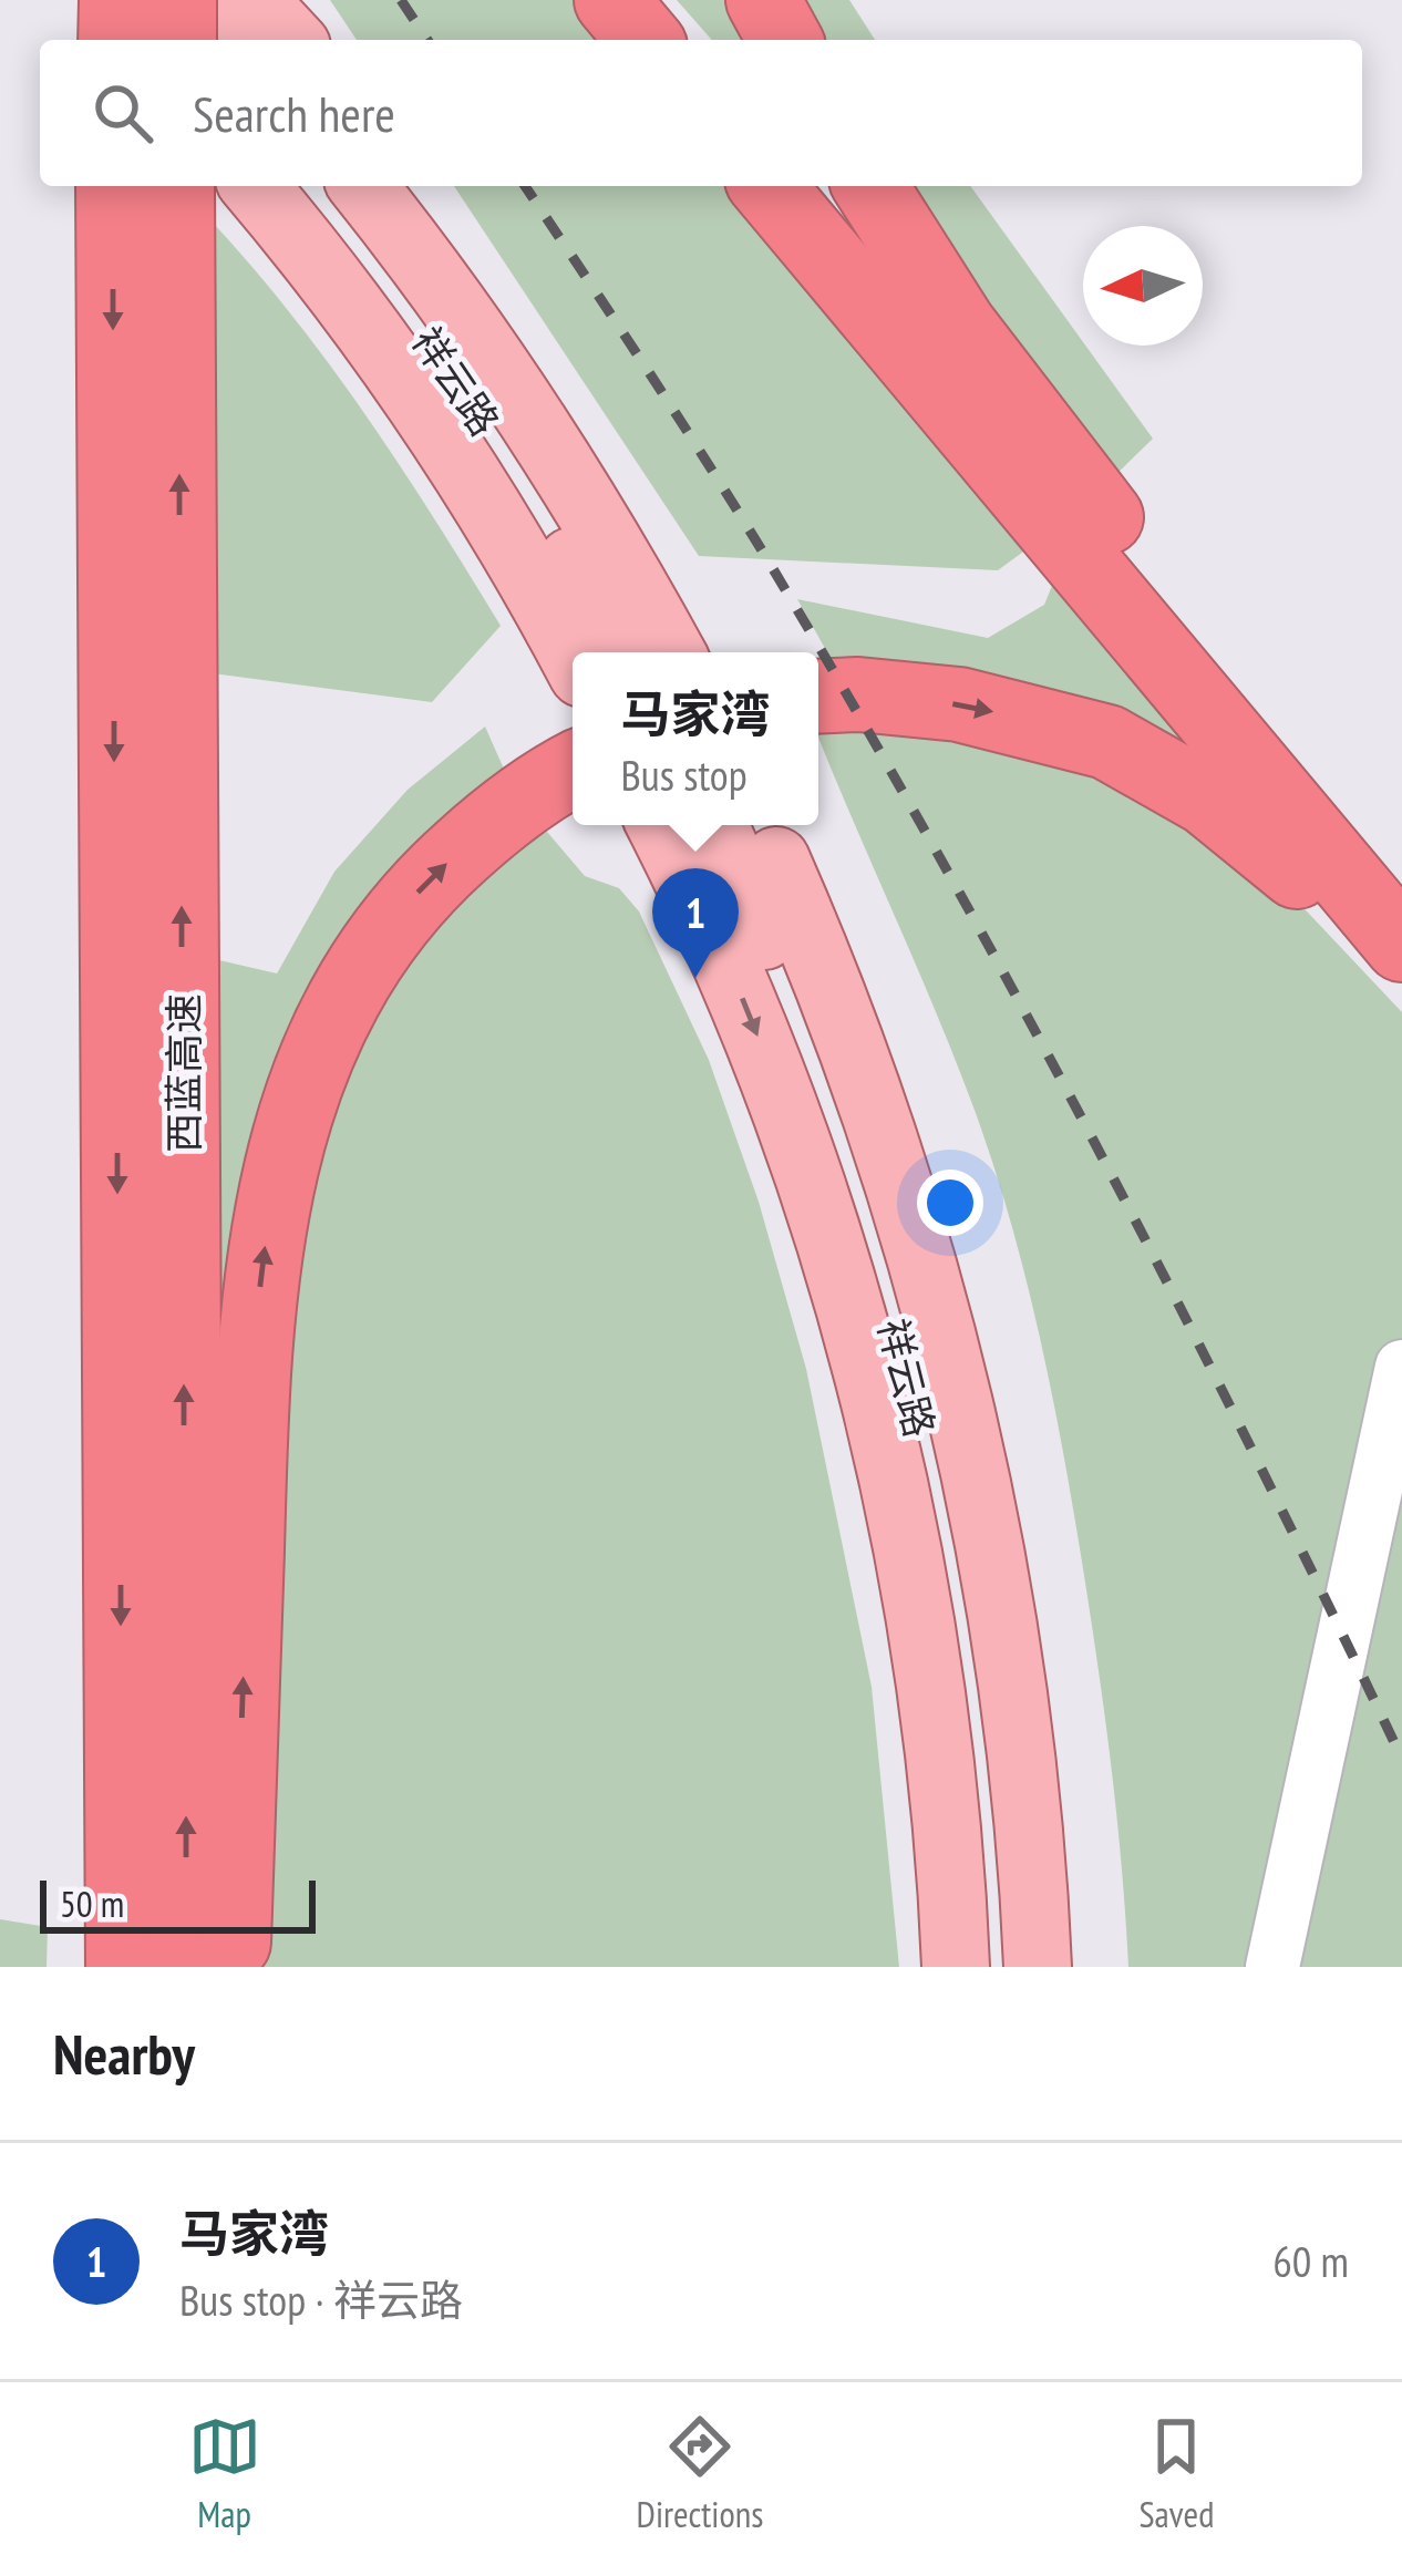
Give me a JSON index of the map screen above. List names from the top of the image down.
{
  "streets": {
    "highway": ["西蓝高速"],
    "main road": ["祥云路"]
  },
  "scale_bar": "50 m",
  "north": "left",
  "page": {
    "search": "Search here",
    "popup": ["马家湾", "Bus stop"],
    "pins": "1",
    "scale": "50 m",
    "heading": "Nearby",
    "list": [
      {
        "mark": "1",
        "name": "马家湾",
        "note": "Bus stop · 祥云路",
        "value": "60 m"
      }
    ],
    "nav": ["Map", "Directions", "Saved"]
  }
}
